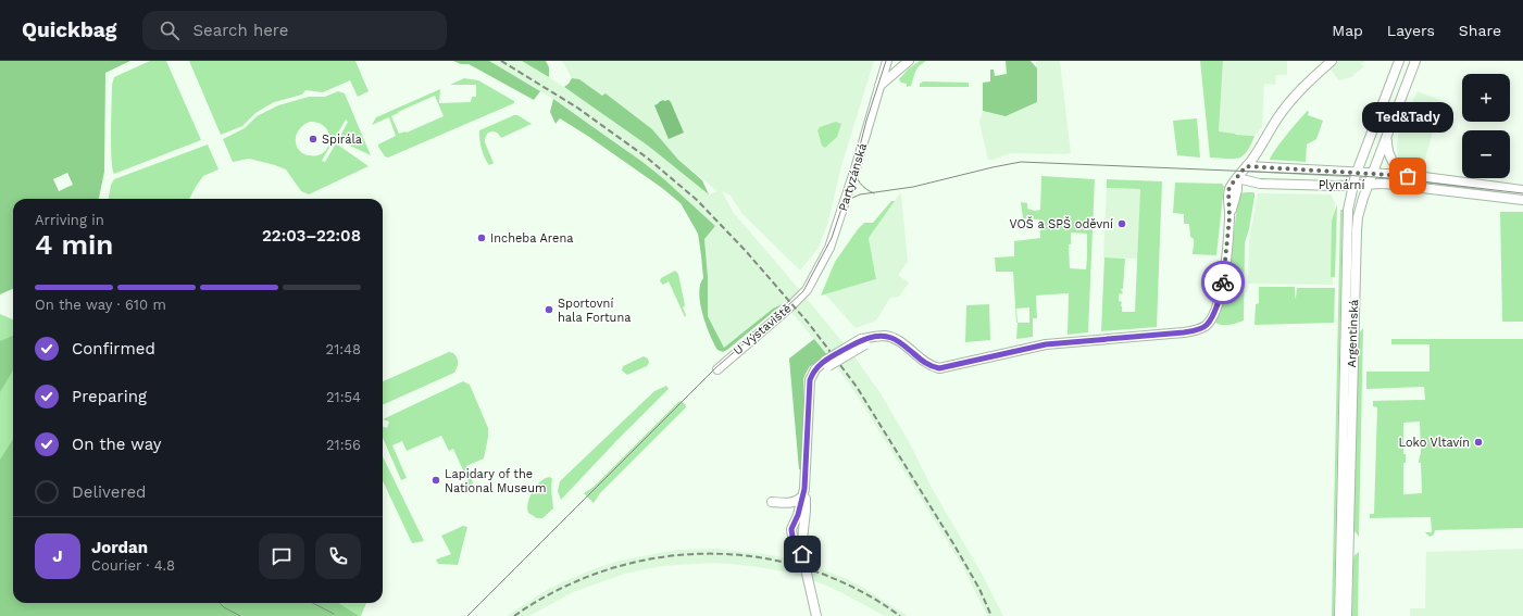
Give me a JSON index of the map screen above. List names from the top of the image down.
{
  "streets": {
    "main road": [
      "Partyzánská",
      "Plynární",
      "U Výstaviště",
      "Argentinská"
    ]
  },
  "crossings": [
    ["Partyzánská", "U Výstaviště"],
    ["Plynární", "Argentinská"]
  ],
  "places": [
    "Spirála",
    "Ted&Tady",
    "VOŠ a SPŠ oděvní",
    "Incheba Arena",
    "Sportovní hala Fortuna",
    "Loko Vltavín",
    "Lapidary of the National Museum"
  ],
  "page": {
    "header": "Quickbag",
    "search": "Search here",
    "nav": ["Map", "Layers", "Share"],
    "map_buttons": ["+", "−"],
    "bubble": "Ted&Tady",
    "heading": ["4 min", "Arriving in", "22:03–22:08"],
    "panel": ["Jordan", "Courier · 4.8"],
    "bar": "On the way · 610 m",
    "list": [
      ["Confirmed", "21:48"],
      ["Preparing", "21:54"],
      ["On the way", "21:56"],
      "Delivered"
    ],
    "round": "J"
  }
}
